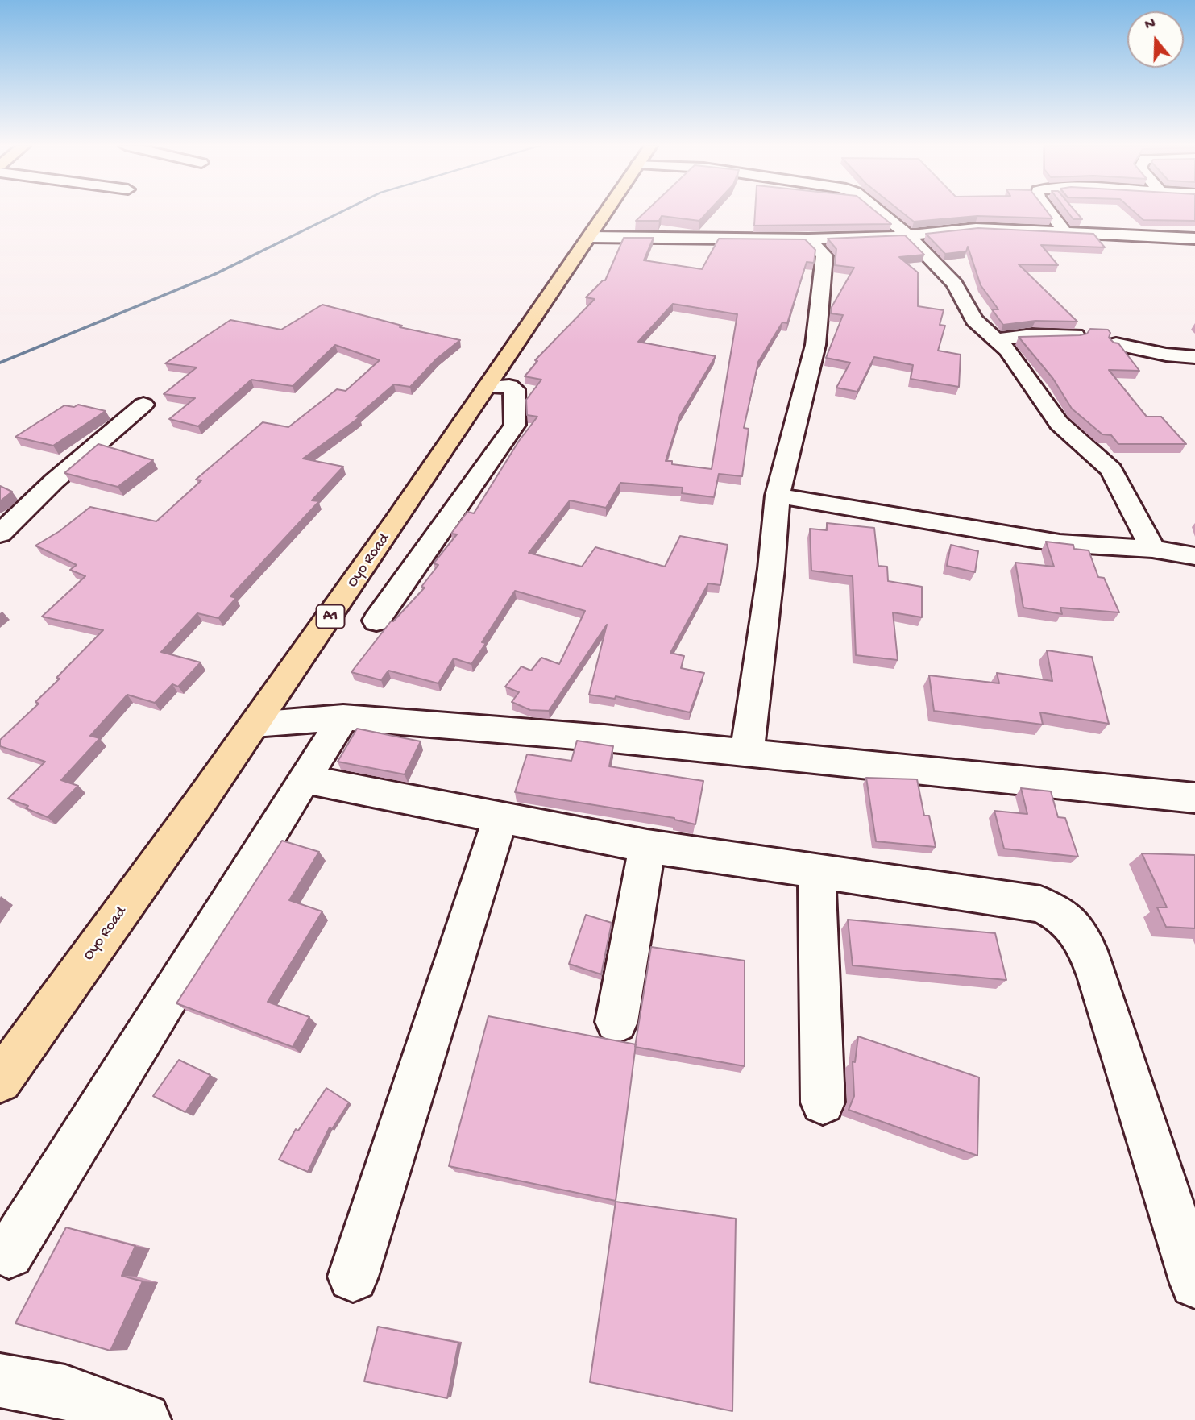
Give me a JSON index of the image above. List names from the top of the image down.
{
  "streets": {
    "highway": ["Oyo Road", "A1"]
  },
  "north": "top"
}
